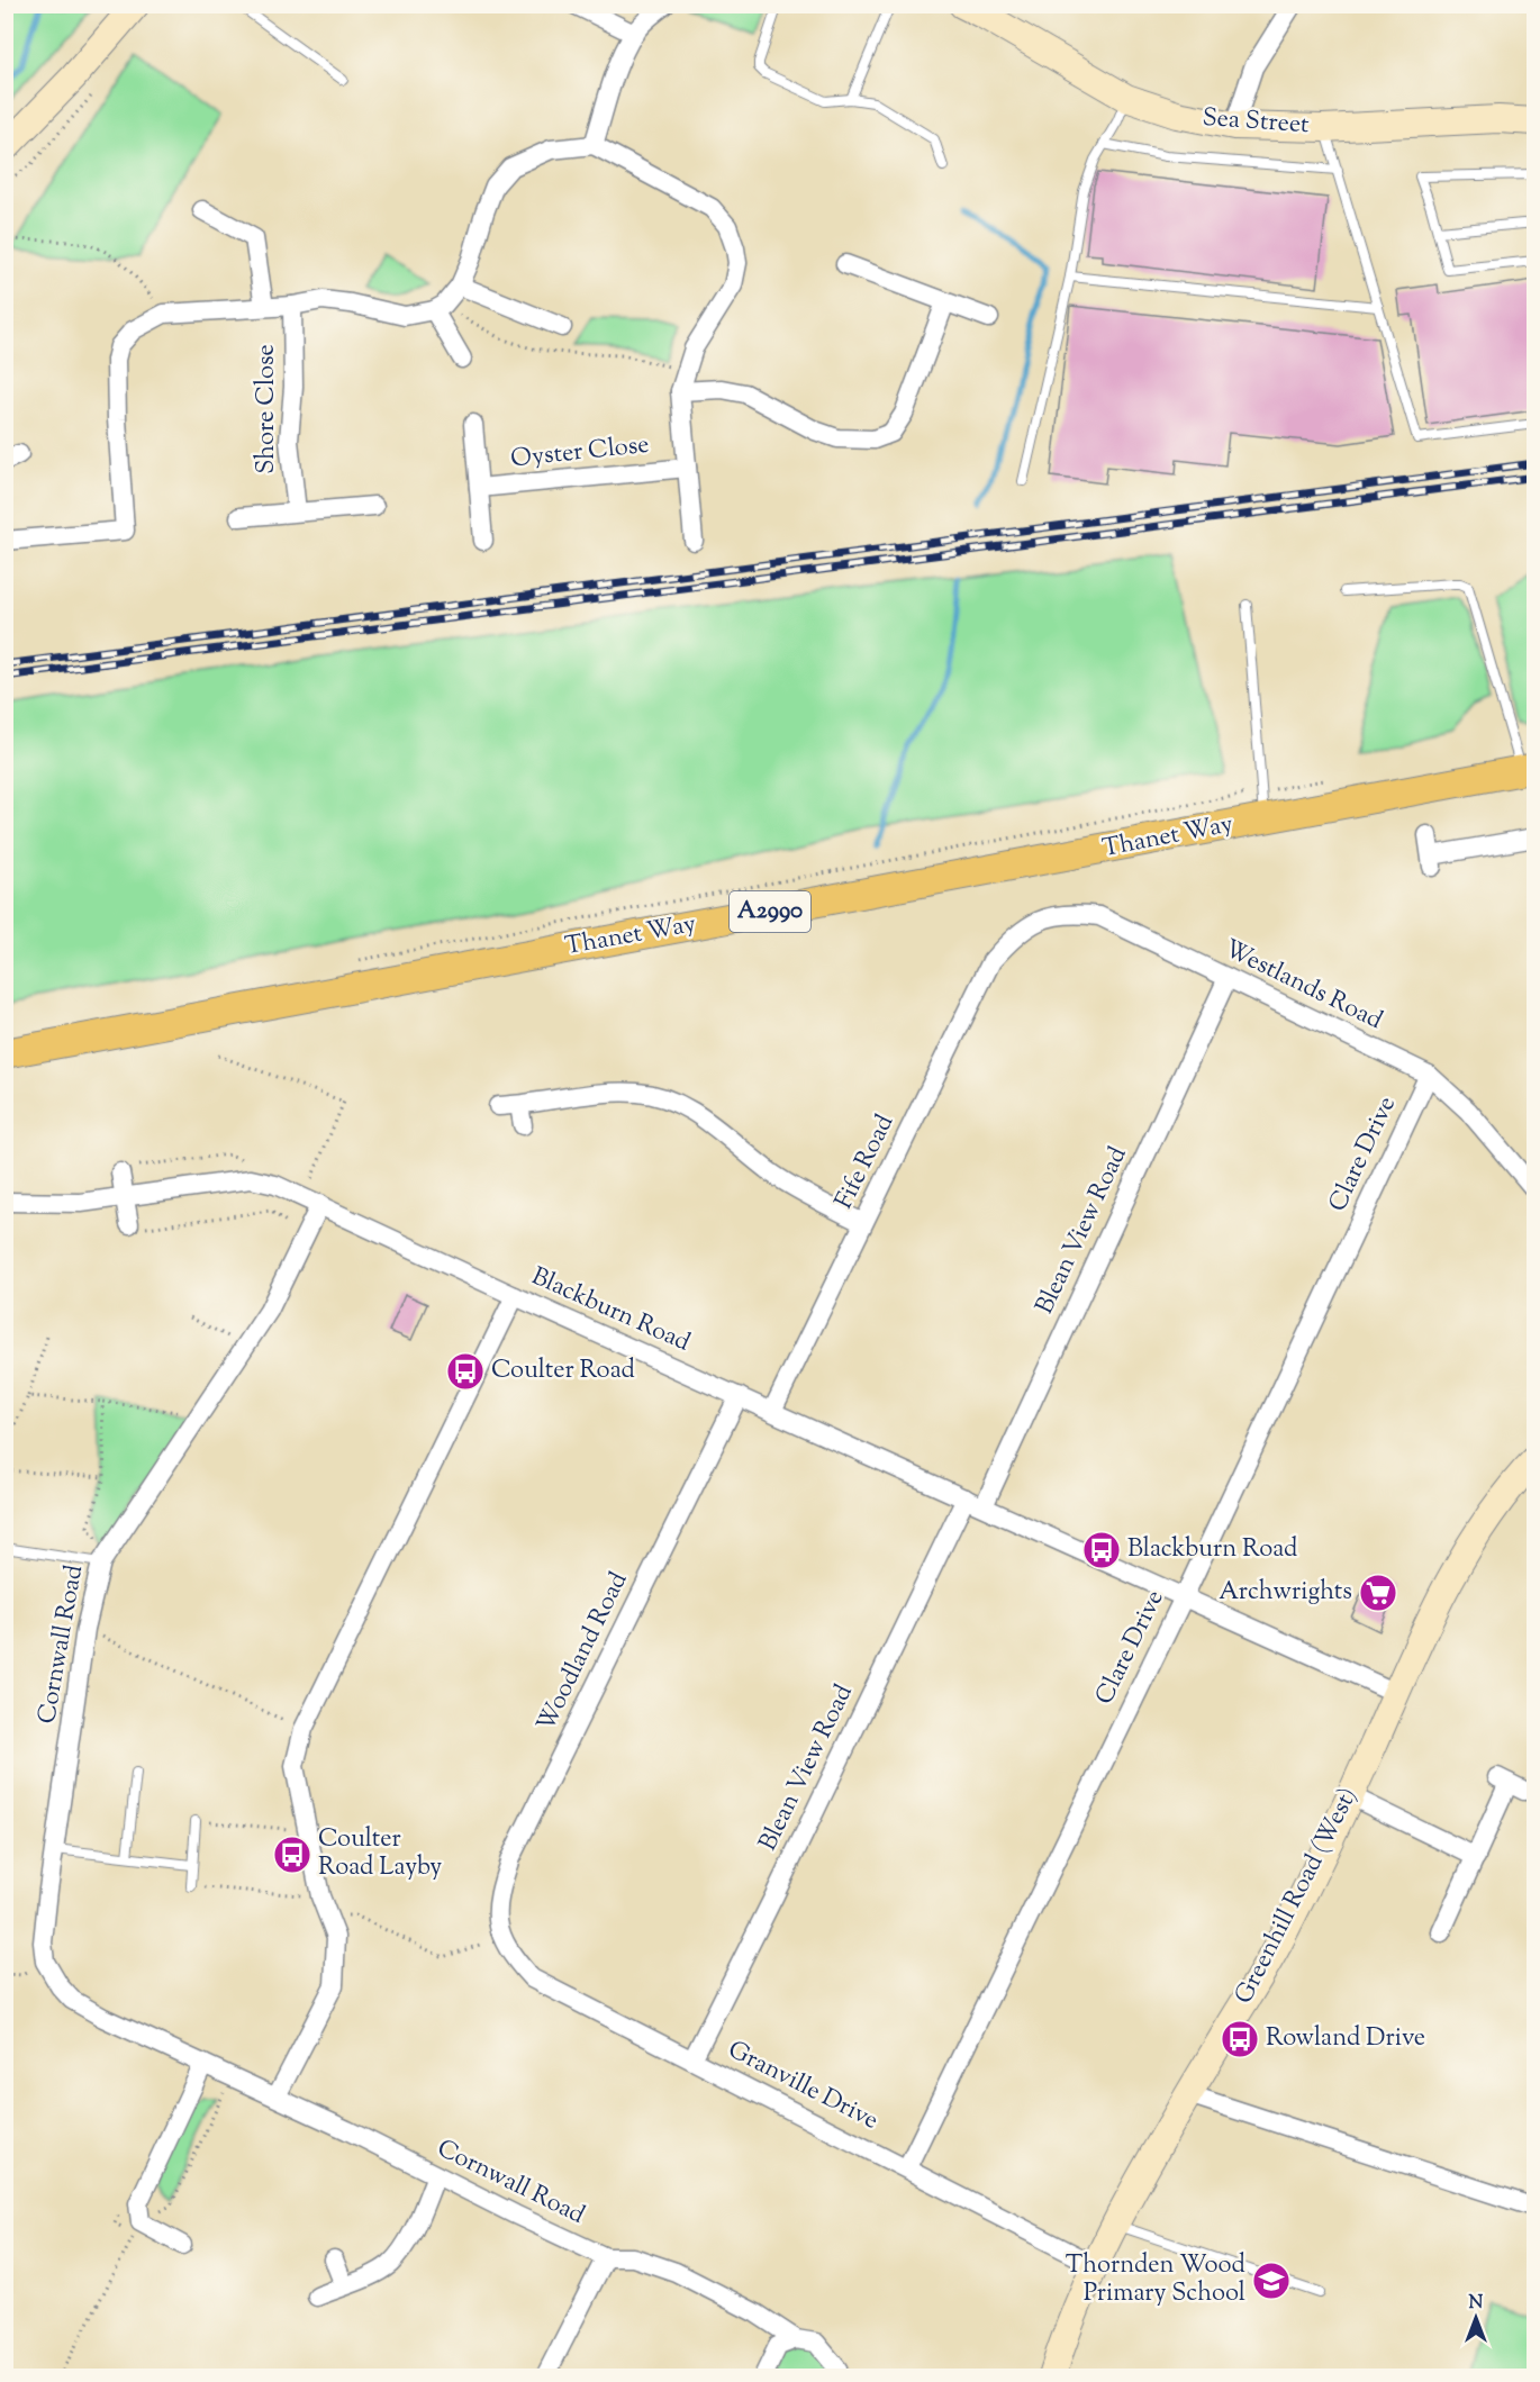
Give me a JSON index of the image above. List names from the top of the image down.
{
  "streets": {
    "main road": ["Thanet Way", "A2990"],
    "street": [
      "Sea Street",
      "Shore Close",
      "Oyster Close",
      "Westlands Road",
      "Clare Drive",
      "Fife Road",
      "Blean View Road",
      "Blackburn Road",
      "Cornwall Road",
      "Woodland Road",
      "Greenhill Road (West)",
      "Granville Drive"
    ]
  },
  "crossings": [
    ["Westlands Road", "Clare Drive"],
    ["Westlands Road", "Fife Road"],
    ["Westlands Road", "Blean View Road"],
    ["Clare Drive", "Blackburn Road"],
    ["Clare Drive", "Granville Drive"],
    ["Fife Road", "Blackburn Road"],
    ["Blean View Road", "Blackburn Road"],
    ["Blean View Road", "Granville Drive"],
    ["Blackburn Road", "Cornwall Road"],
    ["Blackburn Road", "Woodland Road"],
    ["Blackburn Road", "Greenhill Road (West)"],
    ["Woodland Road", "Granville Drive"],
    ["Greenhill Road (West)", "Granville Drive"]
  ],
  "places": {
    "bus stop": [
      "Coulter Road",
      "Blackburn Road",
      "Coulter Road Layby",
      "Rowland Drive"
    ],
    "supermarket": ["Archwrights"],
    "school or university": ["Thornden Wood Primary School"]
  },
  "north": "top"
}
